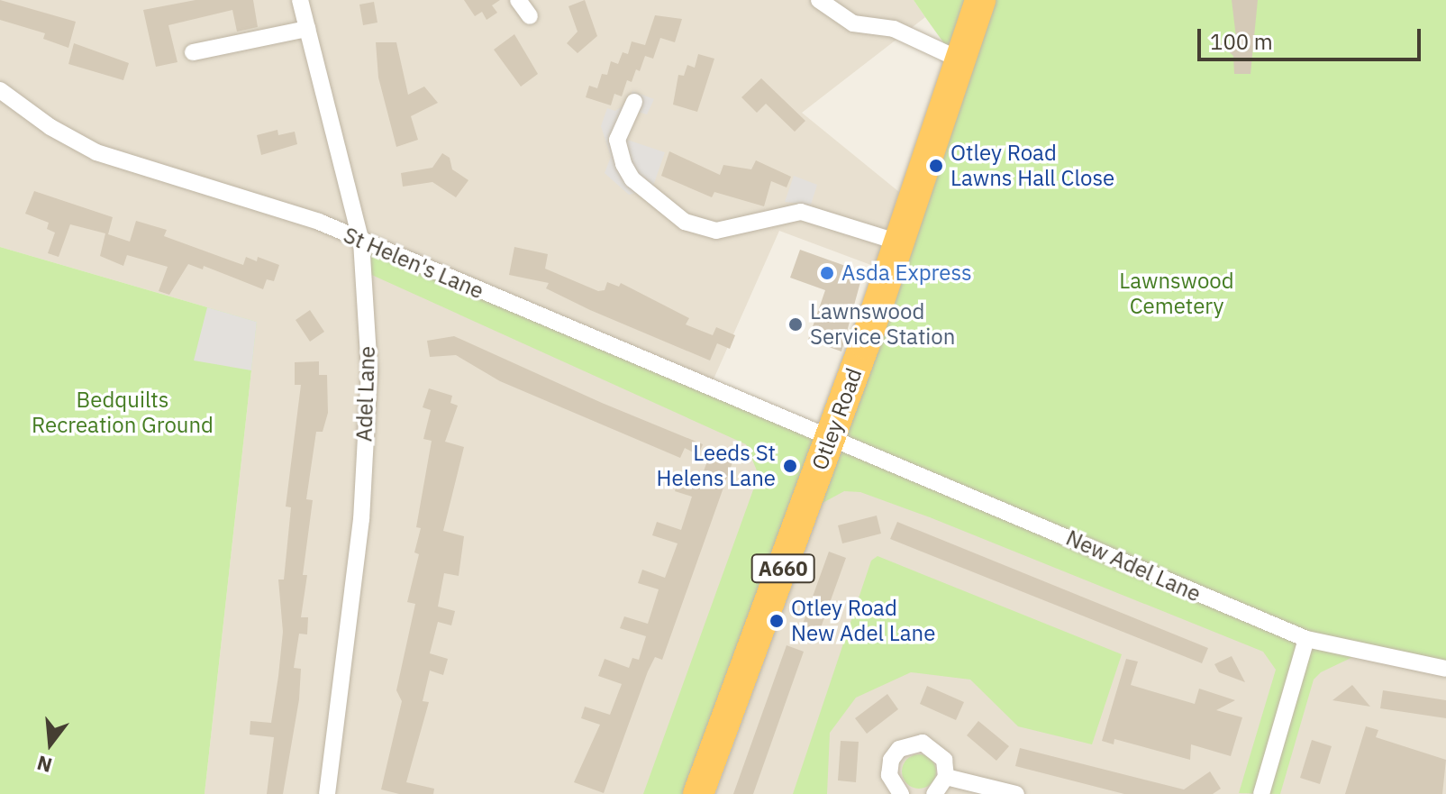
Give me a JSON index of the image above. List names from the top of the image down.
{
  "streets": {
    "highway": ["Otley Road", "A660"],
    "street": ["St Helen's Lane", "Adel Lane", "New Adel Lane"]
  },
  "crossings": [
    ["St Helen's Lane", "Adel Lane"],
    ["St Helen's Lane", "Otley Road"],
    ["St Helen's Lane", "New Adel Lane"],
    ["Otley Road", "New Adel Lane"]
  ],
  "parks": ["Lawnswood Cemetery", "Bedquilts Recreation Ground"],
  "places": [
    "Otley Road Lawns Hall Close",
    "Asda Express",
    "Lawnswood Service Station",
    "Leeds St Helens Lane",
    "Otley Road New Adel Lane"
  ],
  "scale_bar": "100 m",
  "north": "bottom"
}
